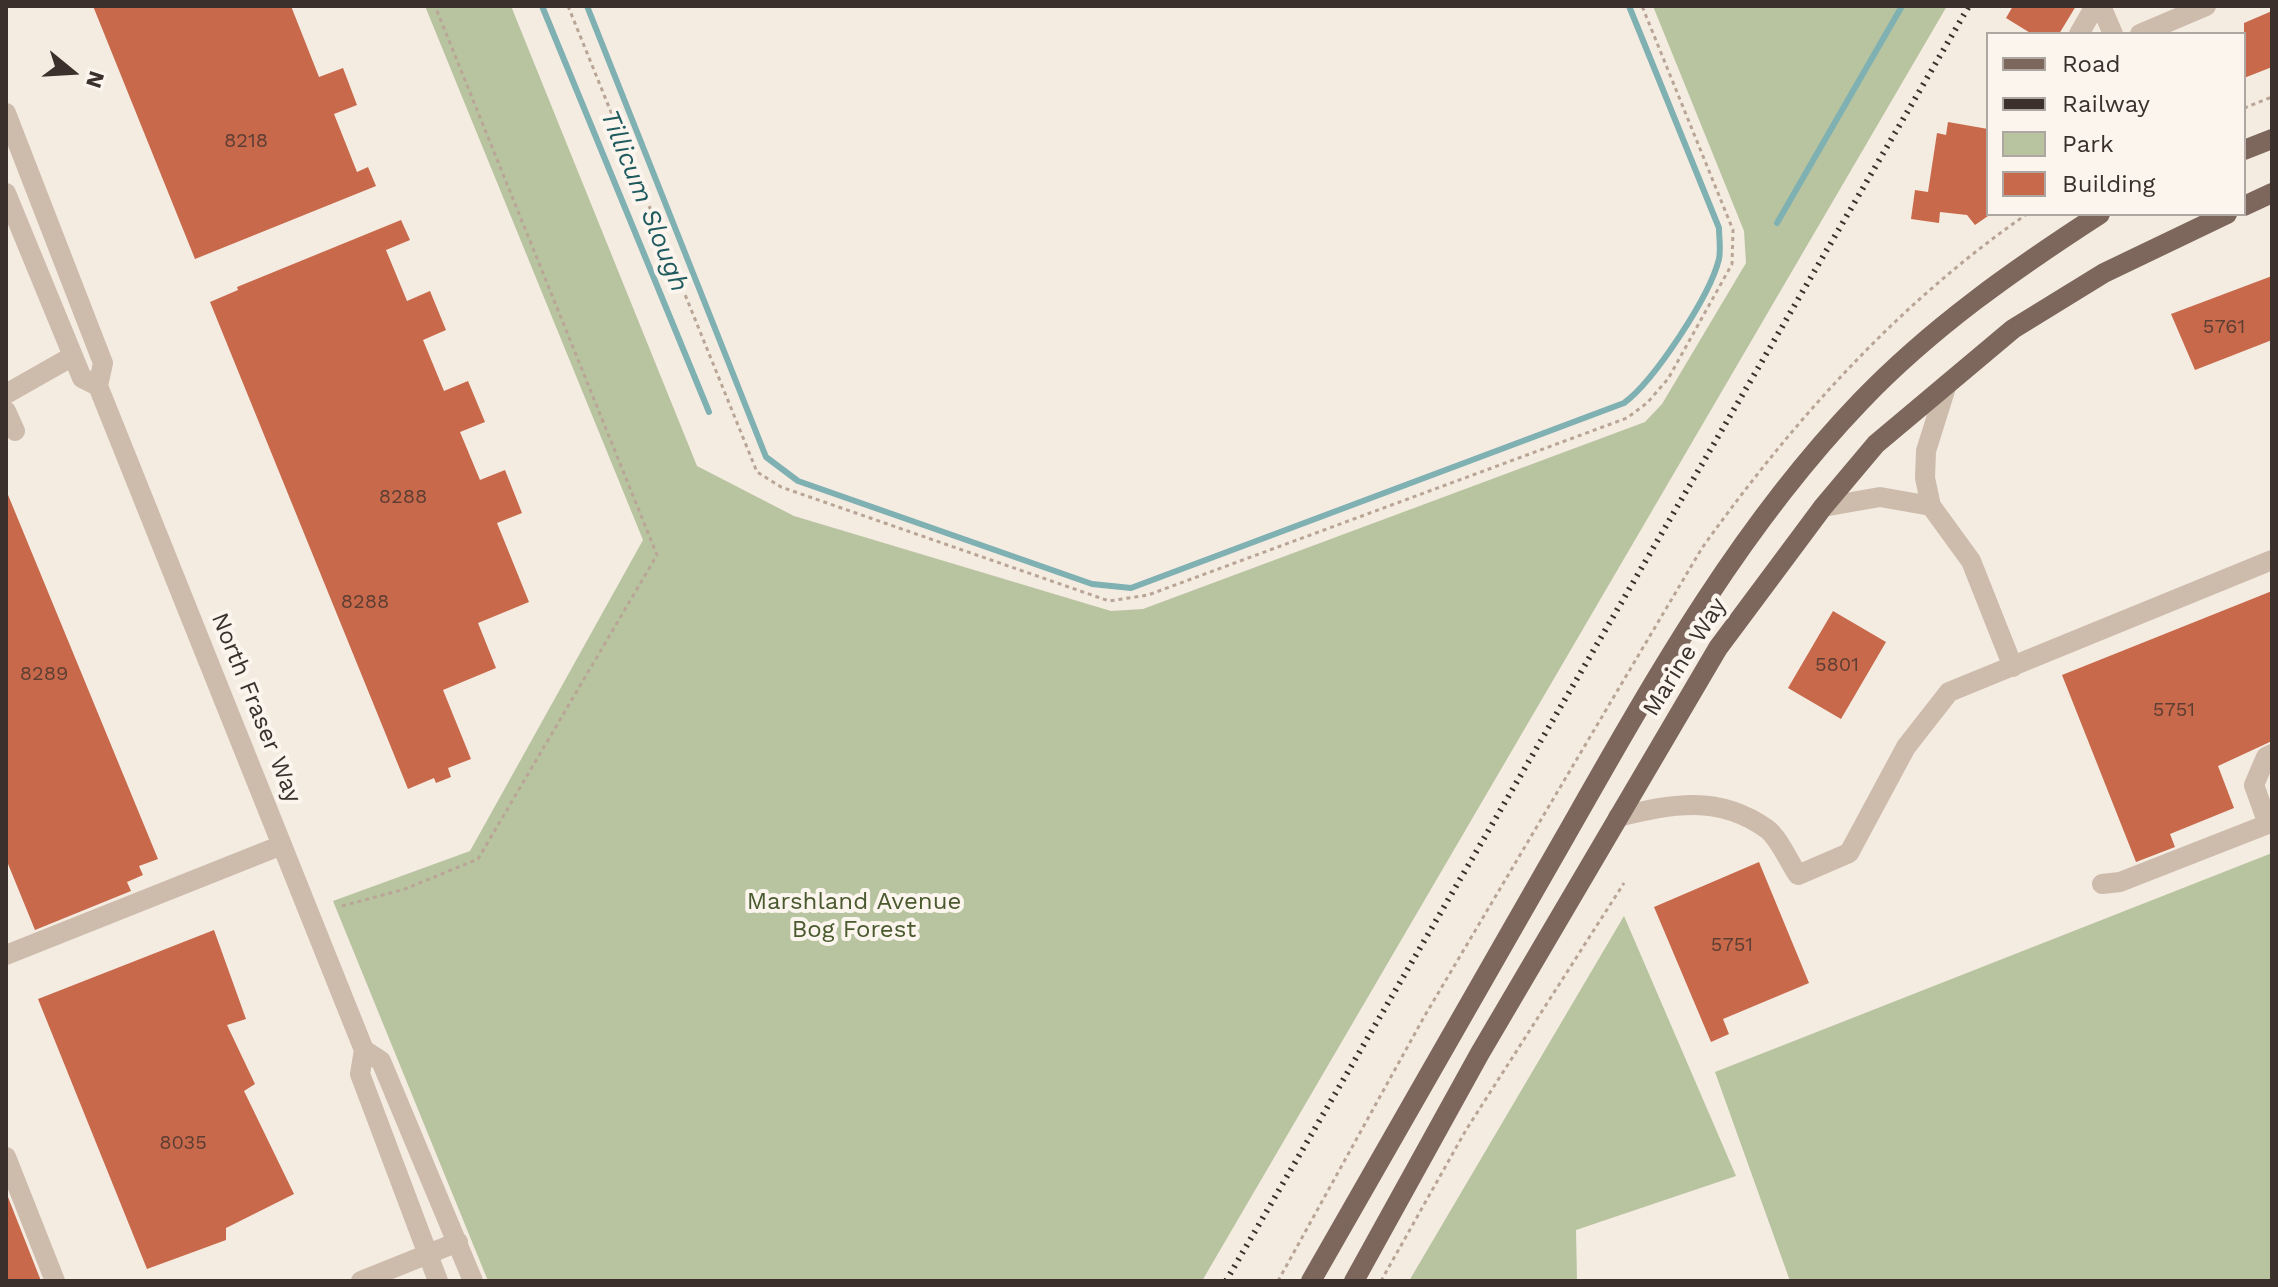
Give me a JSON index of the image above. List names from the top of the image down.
{
  "streets": {
    "main road": ["Marine Way"],
    "street": ["North Fraser Way"]
  },
  "water": ["Tillicum Slough"],
  "parks": ["Marshland Avenue Bog Forest"],
  "house_numbers": [
    "8218",
    "5761",
    "8288",
    "8288",
    "5801",
    "8289",
    "5751",
    "5751",
    "8035"
  ],
  "legend": [
    "Road",
    "Railway",
    "Park",
    "Building"
  ],
  "north": "right"
}
